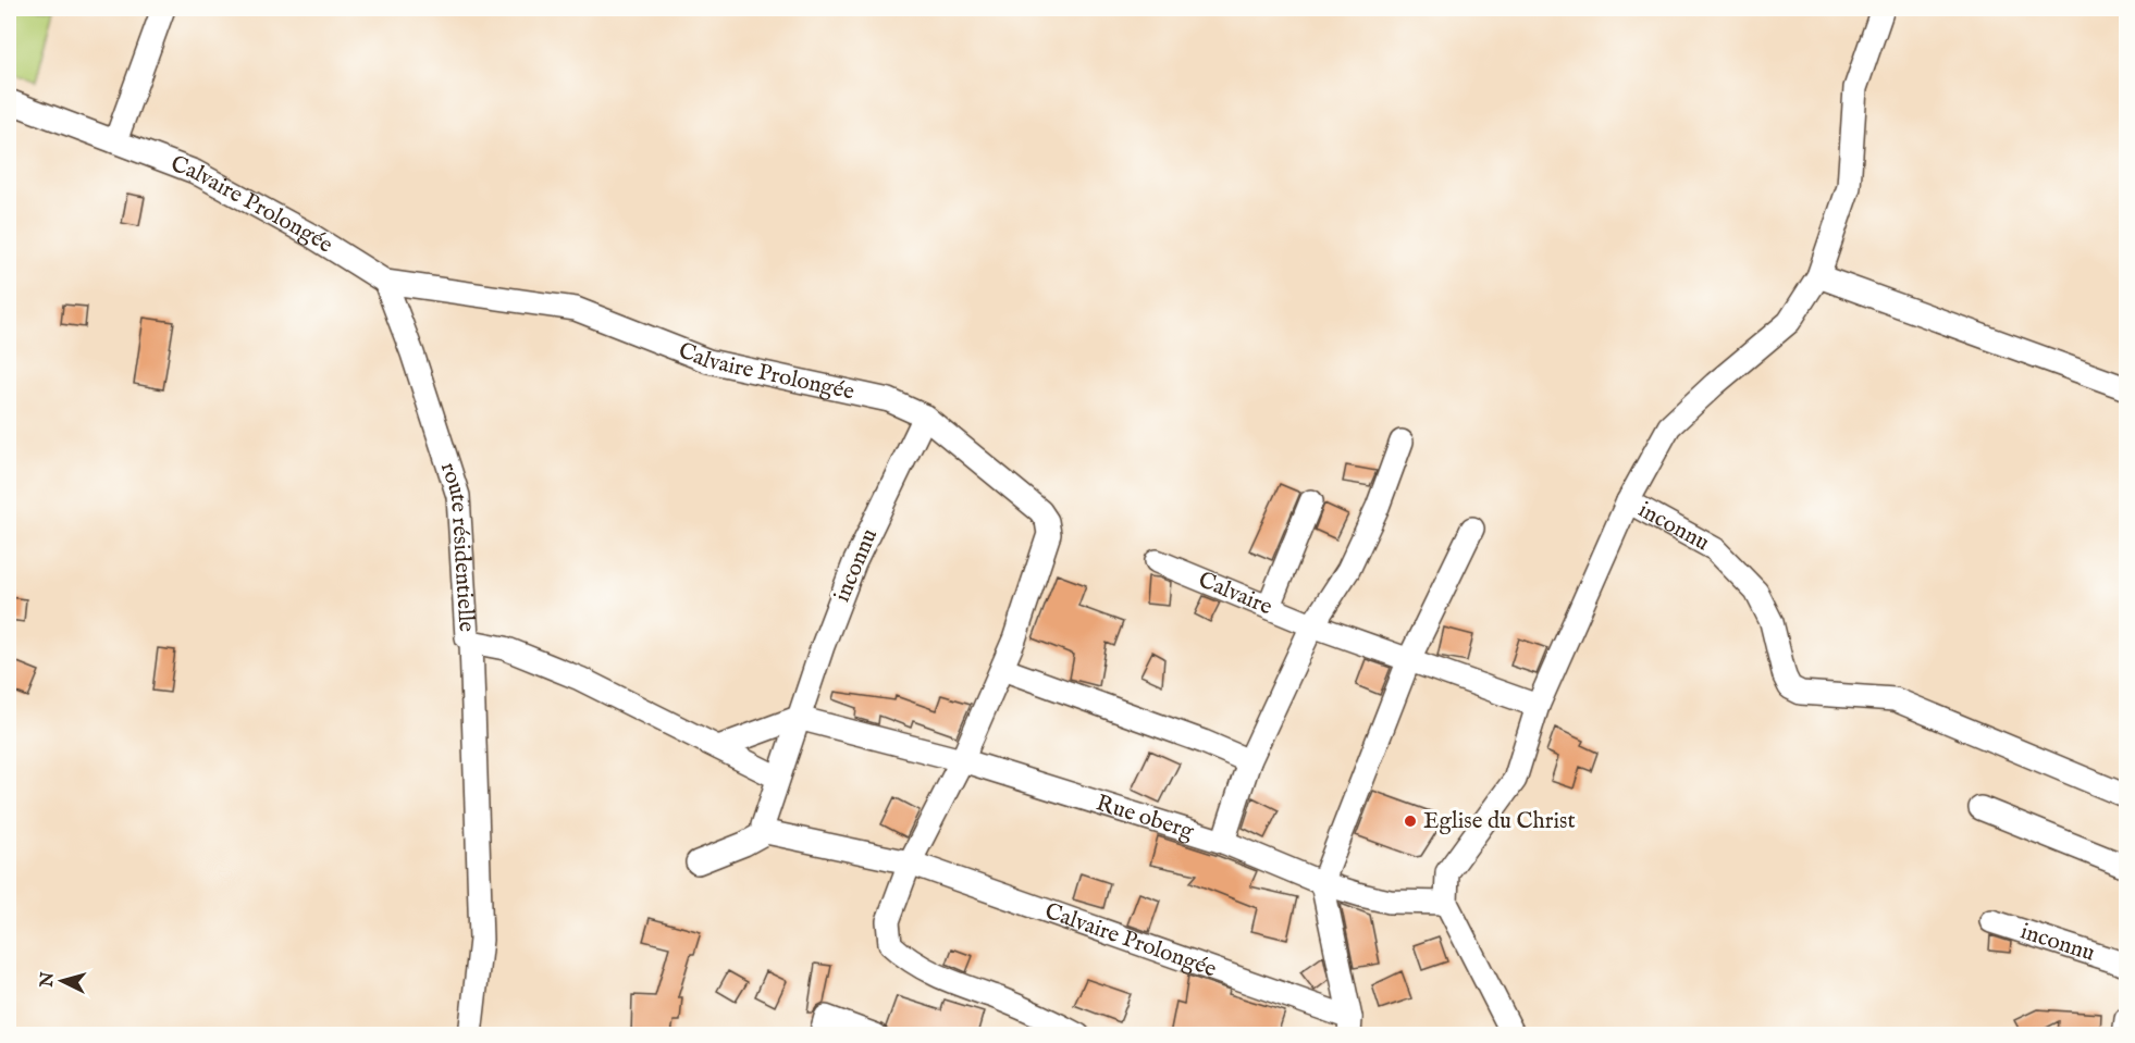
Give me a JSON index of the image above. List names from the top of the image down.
{
  "streets": {
    "street": [
      "Calvaire Prolongée",
      "inconnu",
      "route résidentielle",
      "Calvaire",
      "Rue oberg"
    ]
  },
  "crossings": [
    ["Calvaire Prolongée", "inconnu"],
    ["Calvaire Prolongée", "route résidentielle"],
    ["Calvaire Prolongée", "Rue oberg"],
    ["inconnu", "route résidentielle"]
  ],
  "places": ["Eglise du Christ"],
  "north": "left"
}
